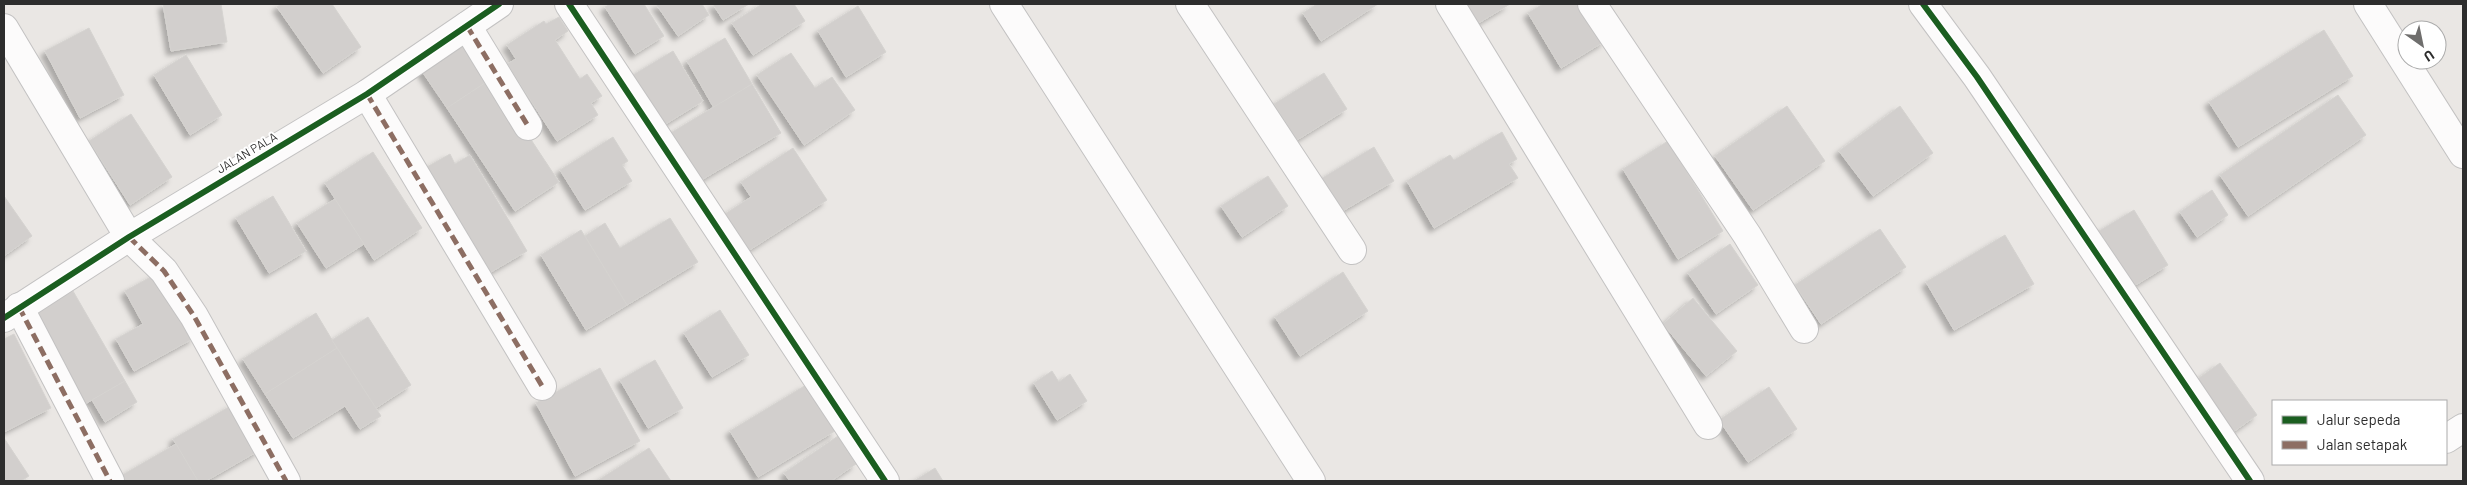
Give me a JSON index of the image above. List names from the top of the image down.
{
  "streets": {
    "street": ["JALAN PALA"]
  },
  "legend": ["Jalur sepeda", "Jalan setapak"],
  "north": "bottom right"
}
